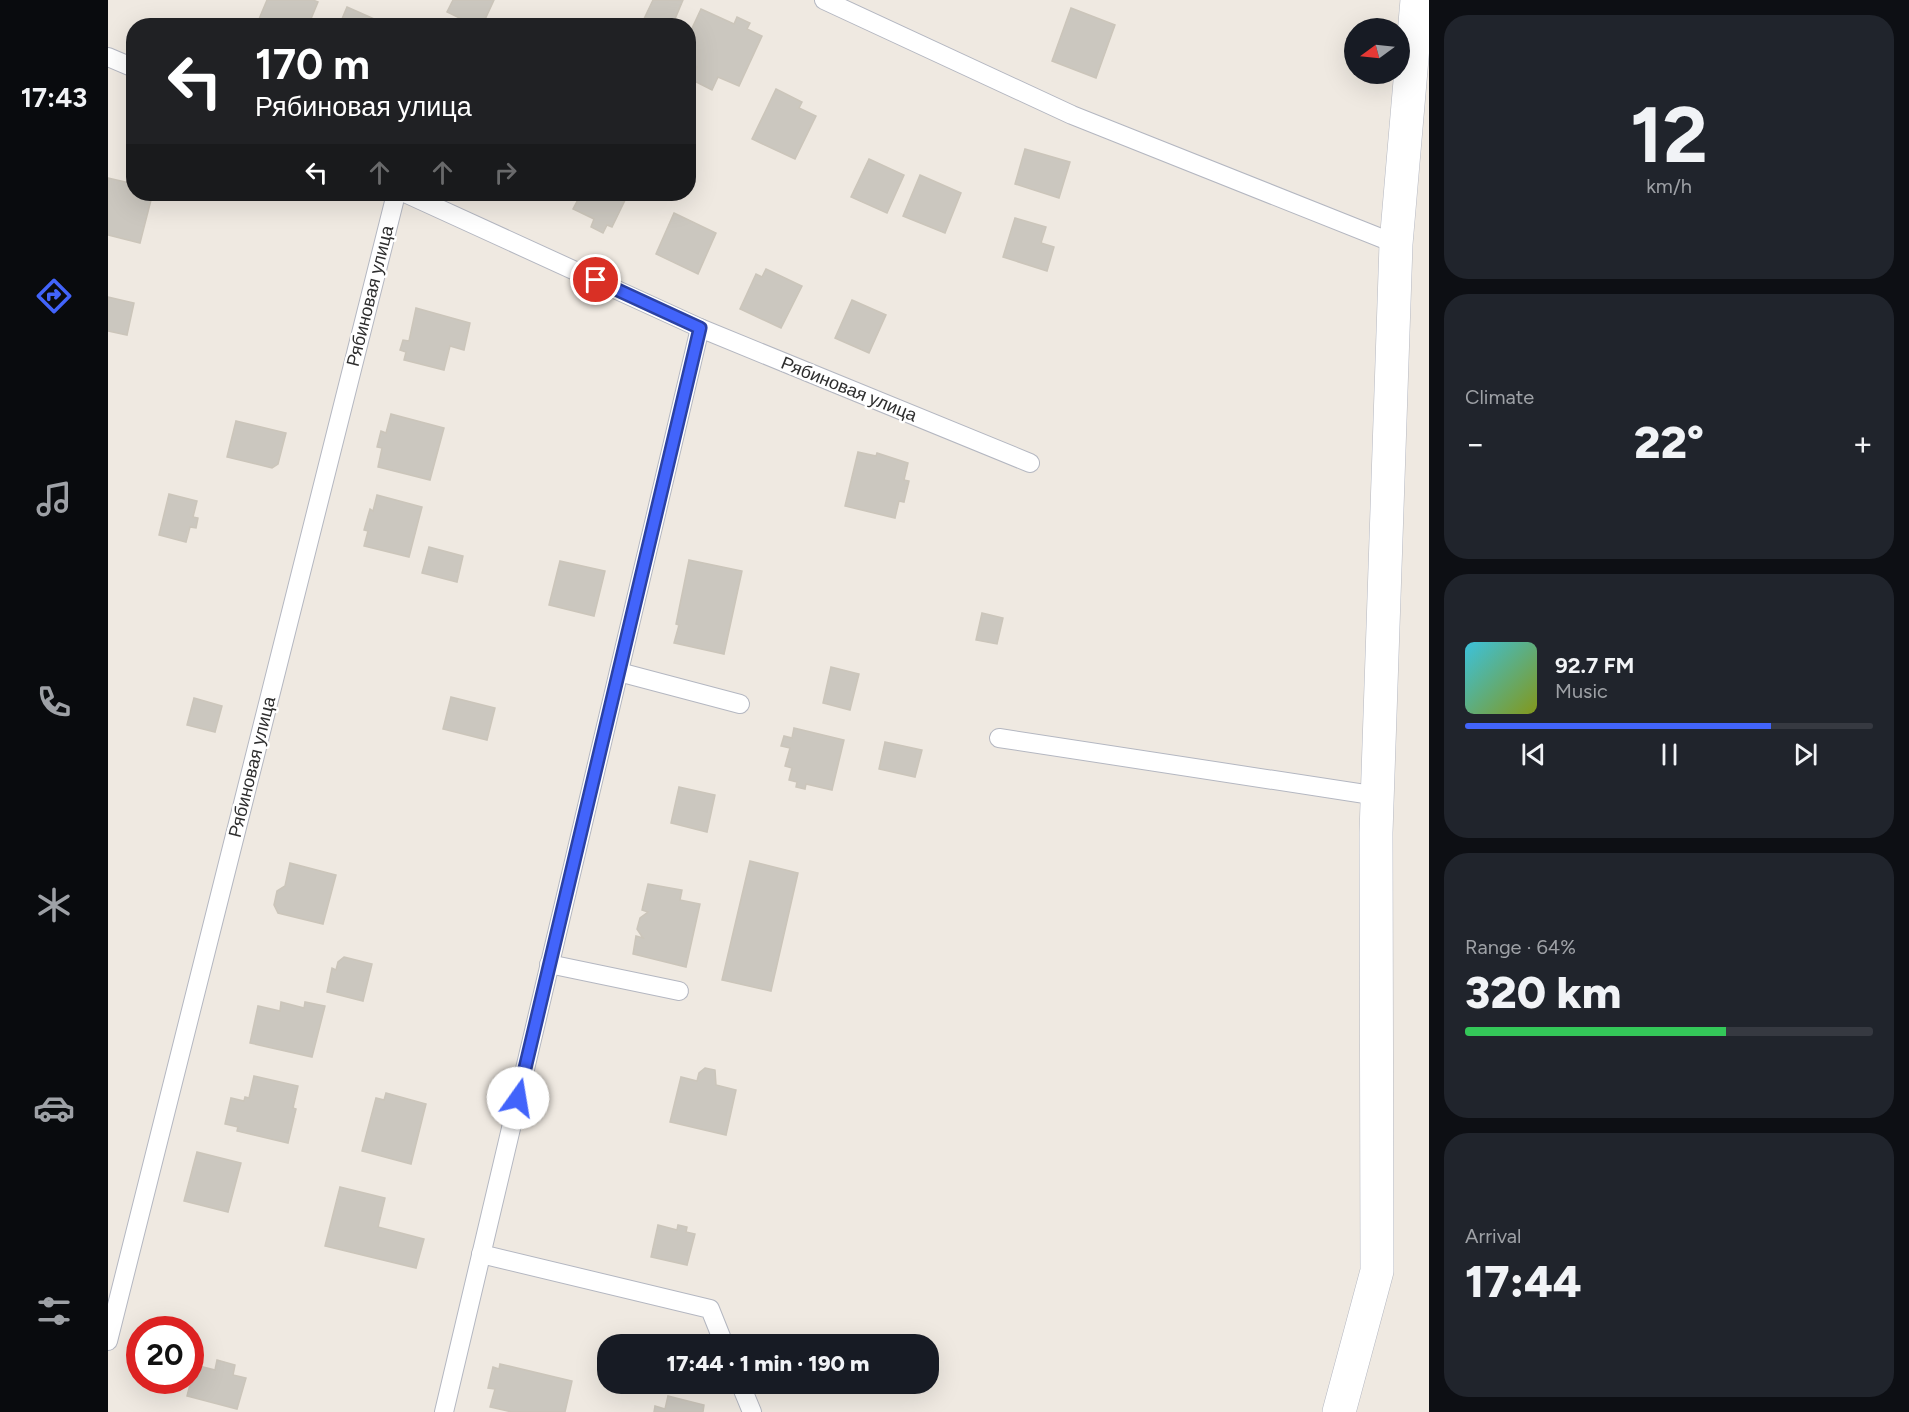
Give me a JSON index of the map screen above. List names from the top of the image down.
{
  "streets": {
    "lane": ["Рябиновая улица"]
  },
  "north": "left",
  "page": {
    "tabs": "17:43",
    "tile": [
      ["12", "km/h"],
      "Climate",
      ["Range · 64%", "320 km"],
      ["Arrival", "17:44"]
    ],
    "turn": ["170 m", "Рябиновая улица"],
    "heat": ["−", "22°", "+"],
    "song": ["92.7 FM", "Music"],
    "limit": "20",
    "trip": "17:44 · 1 min · 190 m"
  }
}
